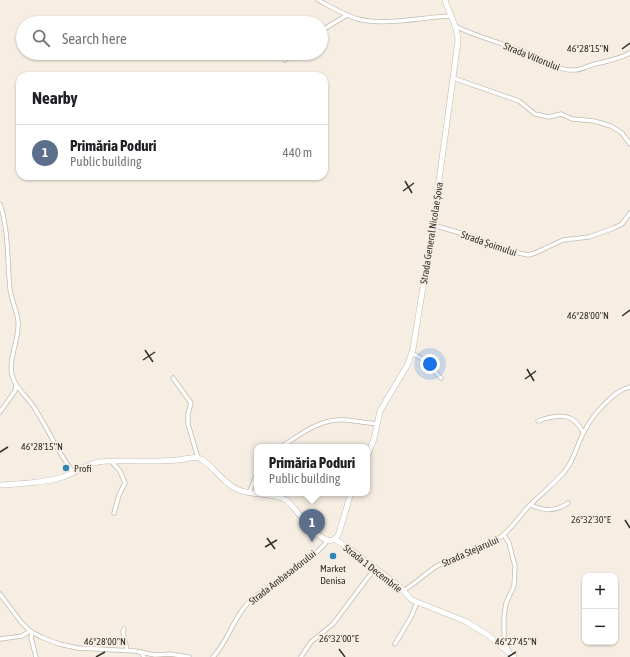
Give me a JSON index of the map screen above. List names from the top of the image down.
{
  "streets": {
    "main road": ["Strada General Nicolae Șova", "Strada 1 Decembrie"],
    "street": [
      "Strada Viitorului",
      "Strada Șoimului",
      "Strada Stejarului",
      "Strada Ambasadorului"
    ]
  },
  "crossings": [
    ["Strada Viitorului", "Strada General Nicolae Șova"],
    ["Strada General Nicolae Șova", "Strada Șoimului"],
    ["Strada Stejarului", "Strada 1 Decembrie"]
  ],
  "places": ["Profi", "Market Denisa"],
  "page": {
    "search": "Search here",
    "heading": "Nearby",
    "list": [
      {
        "mark": "1",
        "name": "Primăria Poduri",
        "note": "Public building",
        "value": "440 m"
      }
    ],
    "popup": ["Primăria Poduri", "Public building"],
    "pins": "1",
    "map_buttons": ["+", "−"]
  },
  "coordinates": [
    "46°28'15\"N",
    "46°28'00\"N",
    "26°32'30\"E",
    "26°32'00\"E",
    "46°27'45\"N"
  ]
}
